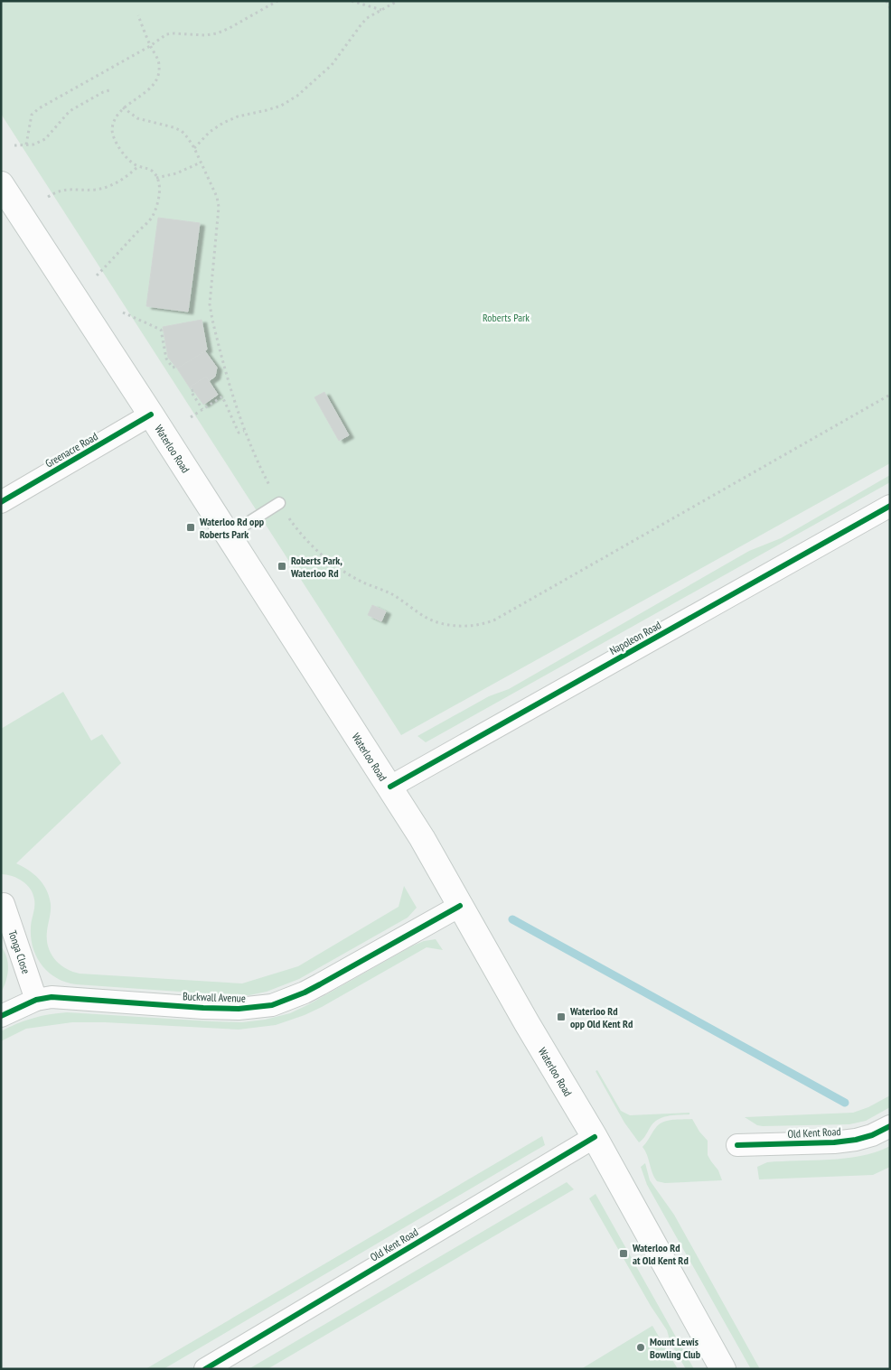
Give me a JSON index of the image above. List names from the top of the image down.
{
  "streets": {
    "main road": ["Waterloo Road"],
    "street": [
      "Greenacre Road",
      "Napoleon Road",
      "Tonga Close",
      "Buckwall Avenue",
      "Old Kent Road"
    ]
  },
  "crossings": [
    ["Waterloo Road", "Greenacre Road"],
    ["Waterloo Road", "Napoleon Road"],
    ["Waterloo Road", "Buckwall Avenue"],
    ["Waterloo Road", "Old Kent Road"],
    ["Tonga Close", "Buckwall Avenue"]
  ],
  "parks": ["Roberts Park"],
  "places": {
    "transit": [
      "Waterloo Rd opp Roberts Park",
      "Roberts Park, Waterloo Rd",
      "Waterloo Rd opp Old Kent Rd",
      "Waterloo Rd at Old Kent Rd"
    ],
    "other": ["Mount Lewis Bowling Club"]
  }
}
